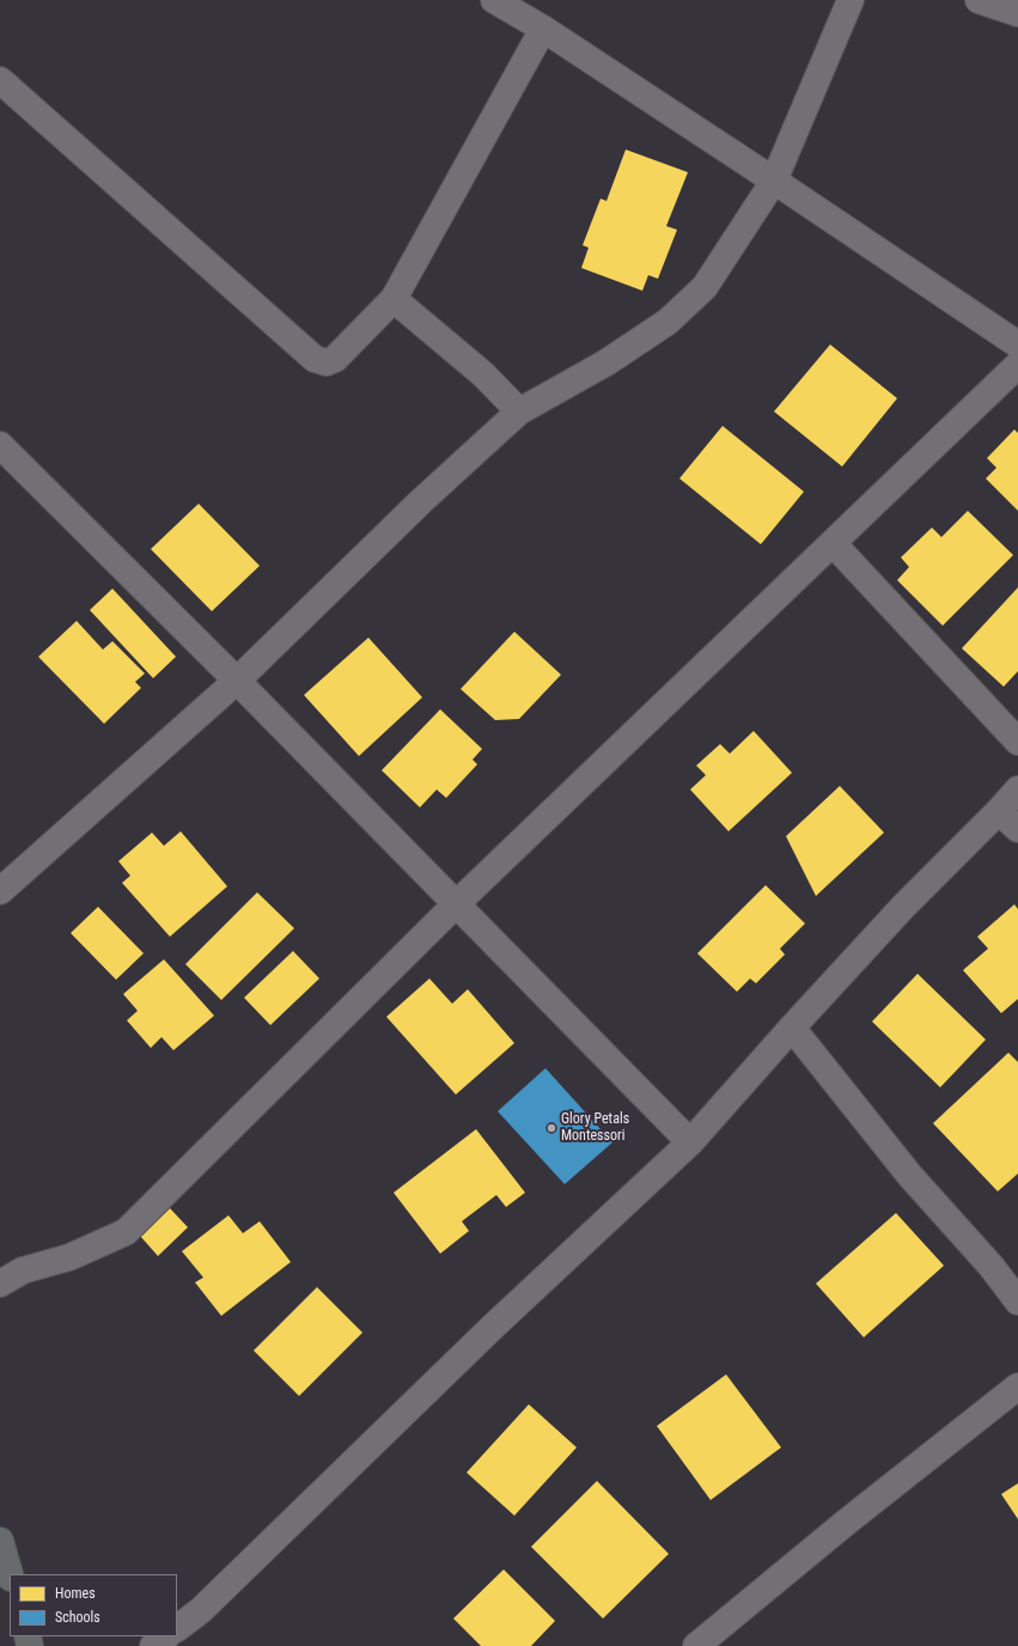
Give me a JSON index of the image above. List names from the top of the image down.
{
  "places": ["Glory Petals Montessori"],
  "legend": ["Homes", "Schools"]
}
